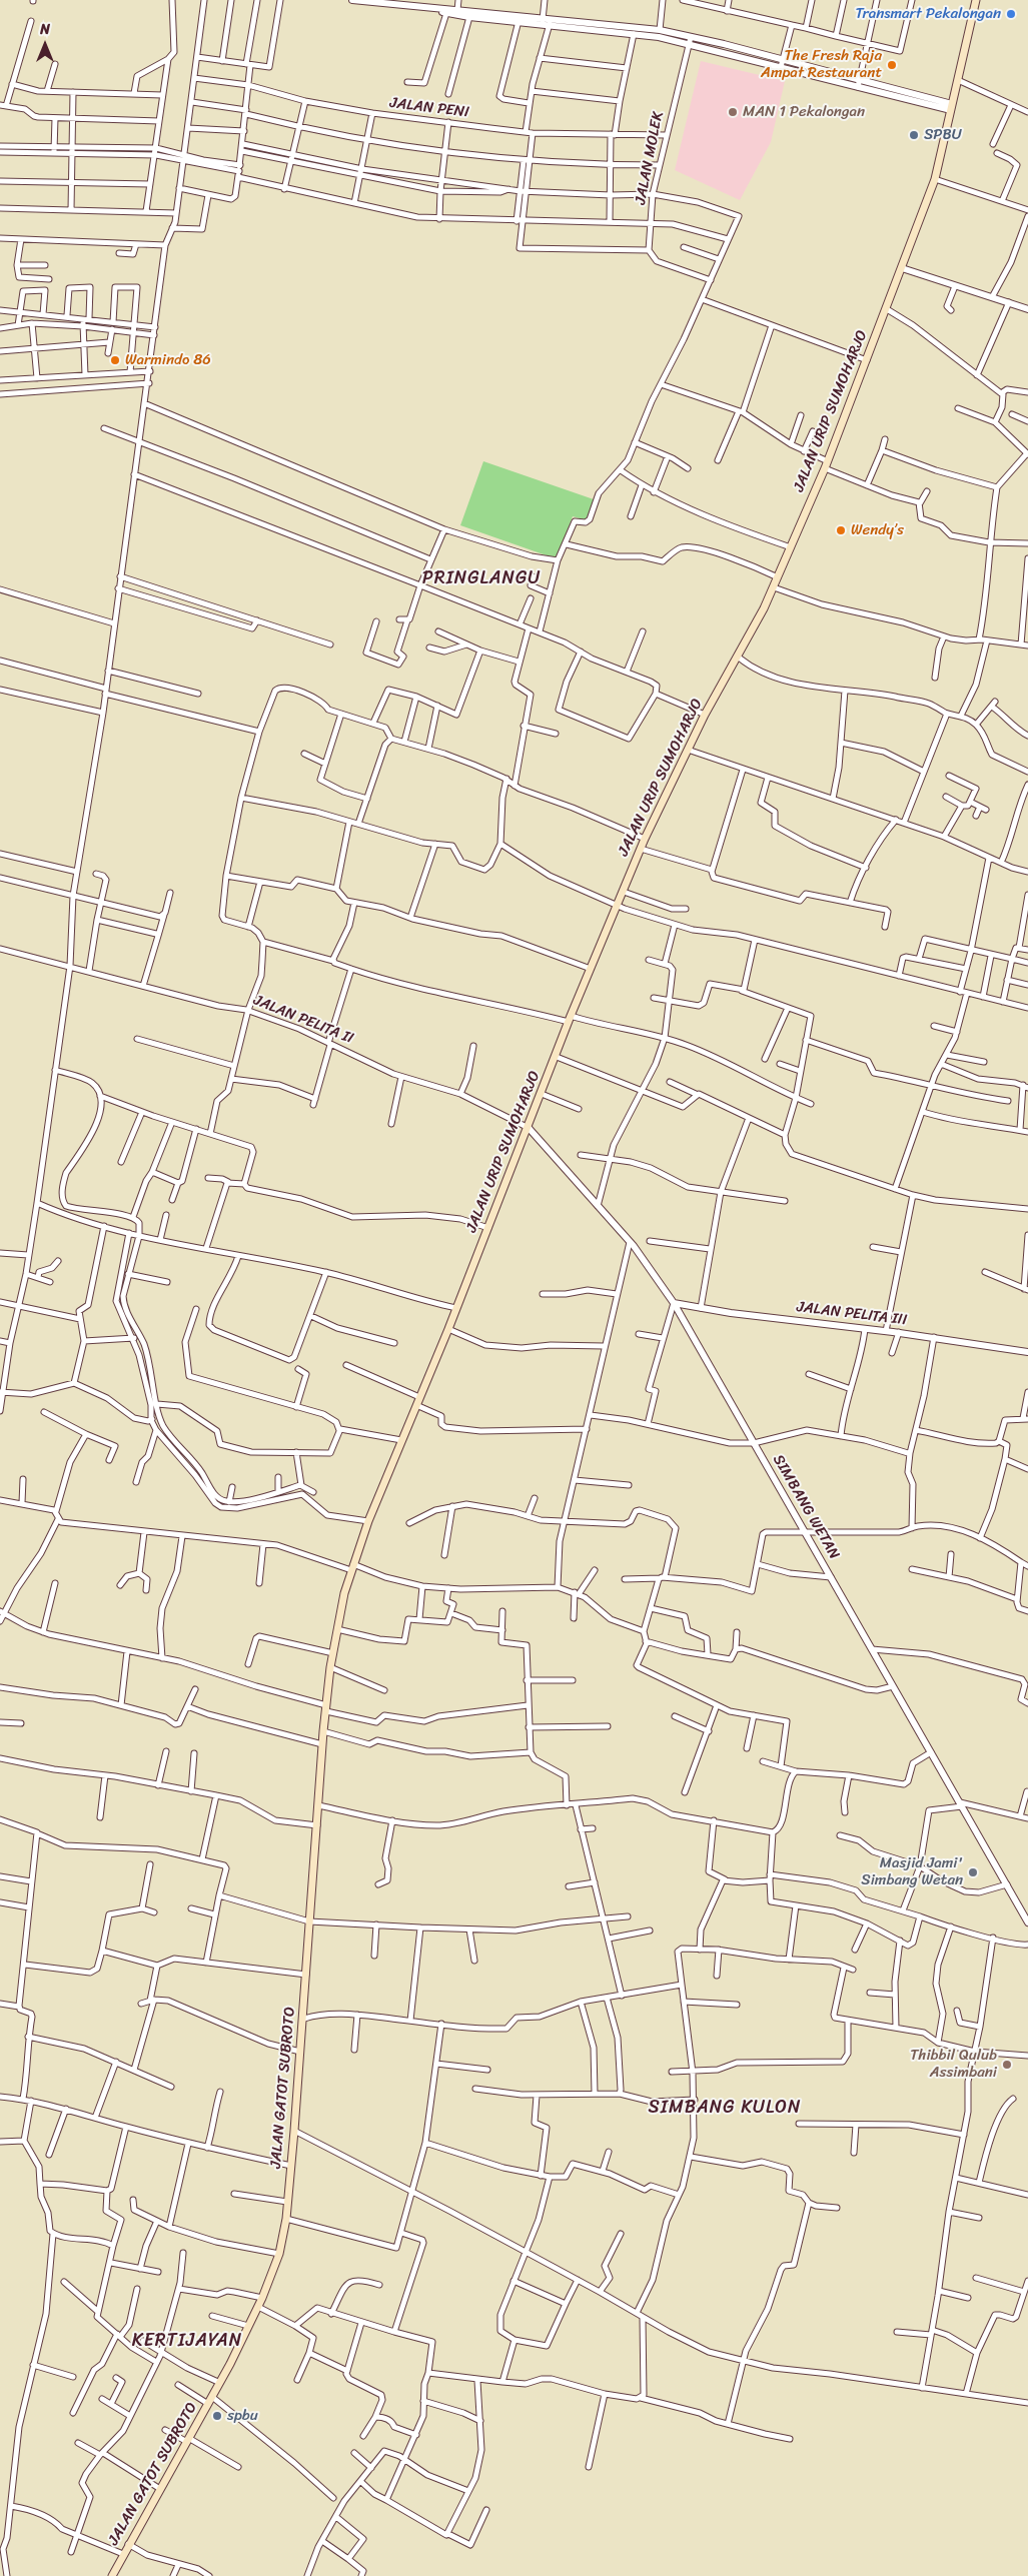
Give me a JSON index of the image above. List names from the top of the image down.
{
  "streets": {
    "main road": ["JALAN URIP SUMOHARJO", "JALAN GATOT SUBROTO"],
    "street": [
      "JALAN PENI",
      "JALAN MOLEK",
      "JALAN PELITA II",
      "JALAN PELITA III",
      "SIMBANG WETAN"
    ]
  },
  "crossings": [
    ["JALAN PENI", "JALAN MOLEK"],
    ["JALAN URIP SUMOHARJO", "JALAN PELITA II"],
    ["JALAN URIP SUMOHARJO", "SIMBANG WETAN"],
    ["JALAN URIP SUMOHARJO", "JALAN GATOT SUBROTO"],
    ["JALAN PELITA II", "SIMBANG WETAN"],
    ["JALAN PELITA III", "SIMBANG WETAN"]
  ],
  "districts": ["PRINGLANGU", "SIMBANG KULON", "KERTIJAYAN"],
  "places": [
    "Transmart Pekalongan",
    "The Fresh Raja Ampat Restaurant",
    "MAN 1 Pekalongan",
    "SPBU",
    "Warmindo 86",
    "Wendy’s",
    "Masjid Jami' Simbang Wetan",
    "Thibbil Qulub Assimbani",
    "spbu"
  ],
  "north": "top"
}
